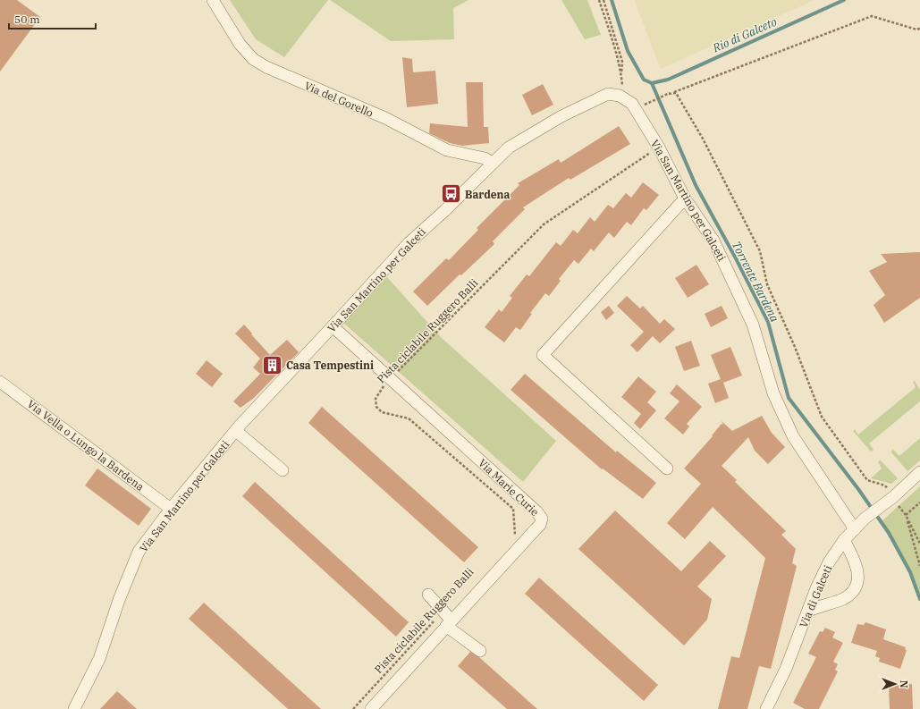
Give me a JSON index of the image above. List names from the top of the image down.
{
  "streets": {
    "street": [
      "Via del Gorello",
      "Via San Martino per Galceti",
      "Via Vella o Lungo la Bardena",
      "Via Marie Curie",
      "Via di Galceti"
    ],
    "path": ["Pista ciclabile Ruggero Balli"]
  },
  "crossings": [
    ["Via del Gorello", "Via San Martino per Galceti"],
    ["Via San Martino per Galceti", "Pista ciclabile Ruggero Balli"],
    ["Via San Martino per Galceti", "Via Vella o Lungo la Bardena"],
    ["Via San Martino per Galceti", "Via Marie Curie"],
    ["Via San Martino per Galceti", "Via di Galceti"],
    ["Pista ciclabile Ruggero Balli", "Via Marie Curie"]
  ],
  "water": ["Rio di Galceto", "Torrente Bardena"],
  "places": {
    "bus stop": ["Bardena"],
    "building": ["Casa Tempestini"]
  },
  "scale_bar": "50 m",
  "north": "right"
}
